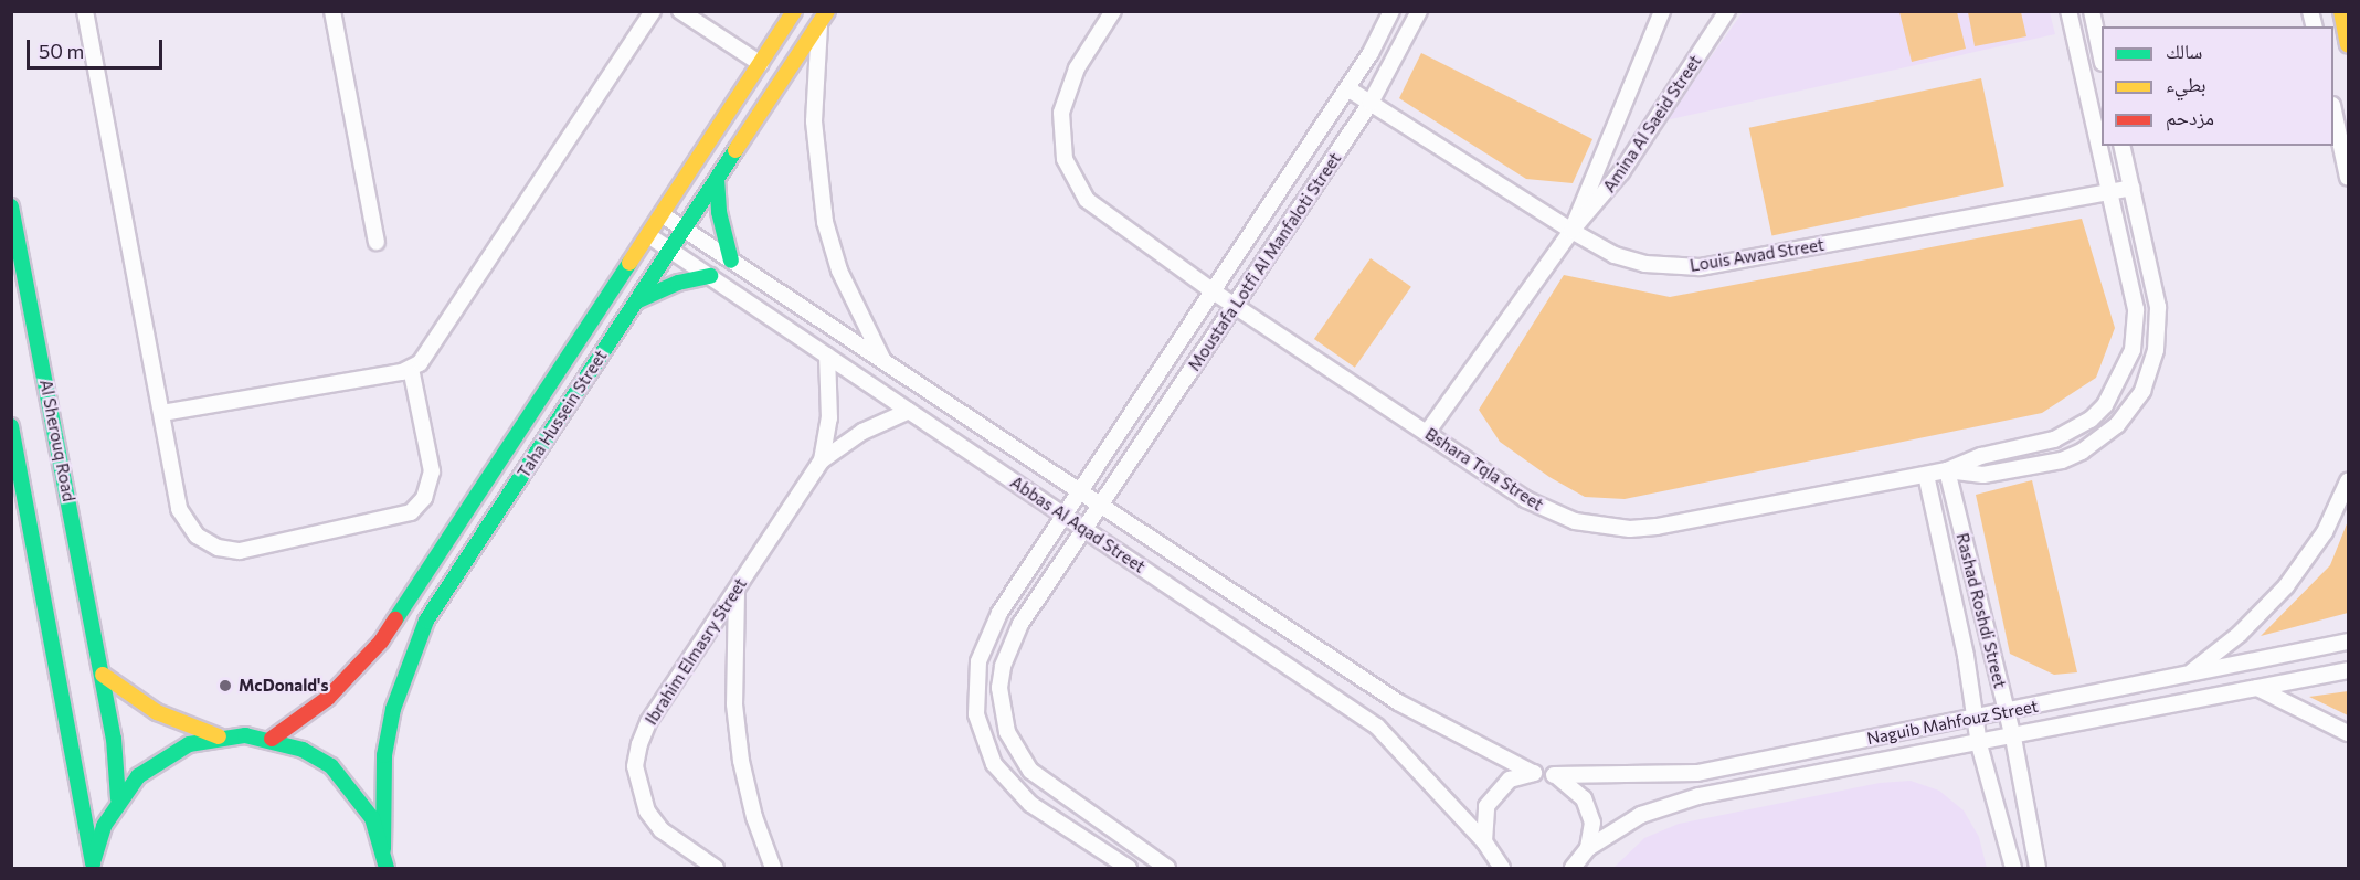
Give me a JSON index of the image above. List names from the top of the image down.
{
  "streets": {
    "street": [
      "Amina Al Saeid Street",
      "Louis Awad Street",
      "Moustafa Lotfi Al Manfaloti Street",
      "Taha Hussein Street",
      "Al Sherouq Road",
      "Bshara Tqla Street",
      "Abbas Al Aqad Street",
      "Rashad Roshdi Street",
      "Ibrahim Elmasry Street",
      "Naguib Mahfouz Street"
    ]
  },
  "crossings": [
    ["Amina Al Saeid Street", "Louis Awad Street"],
    ["Amina Al Saeid Street", "Bshara Tqla Street"],
    ["Louis Awad Street", "Moustafa Lotfi Al Manfaloti Street"],
    ["Moustafa Lotfi Al Manfaloti Street", "Bshara Tqla Street"],
    ["Moustafa Lotfi Al Manfaloti Street", "Abbas Al Aqad Street"],
    ["Taha Hussein Street", "Abbas Al Aqad Street"],
    ["Bshara Tqla Street", "Rashad Roshdi Street"],
    ["Abbas Al Aqad Street", "Ibrahim Elmasry Street"],
    ["Abbas Al Aqad Street", "Naguib Mahfouz Street"],
    ["Rashad Roshdi Street", "Naguib Mahfouz Street"]
  ],
  "places": ["McDonald's"],
  "legend": ["سالك", "بطيء", "مزدحم"],
  "scale_bar": "50 m"
}
